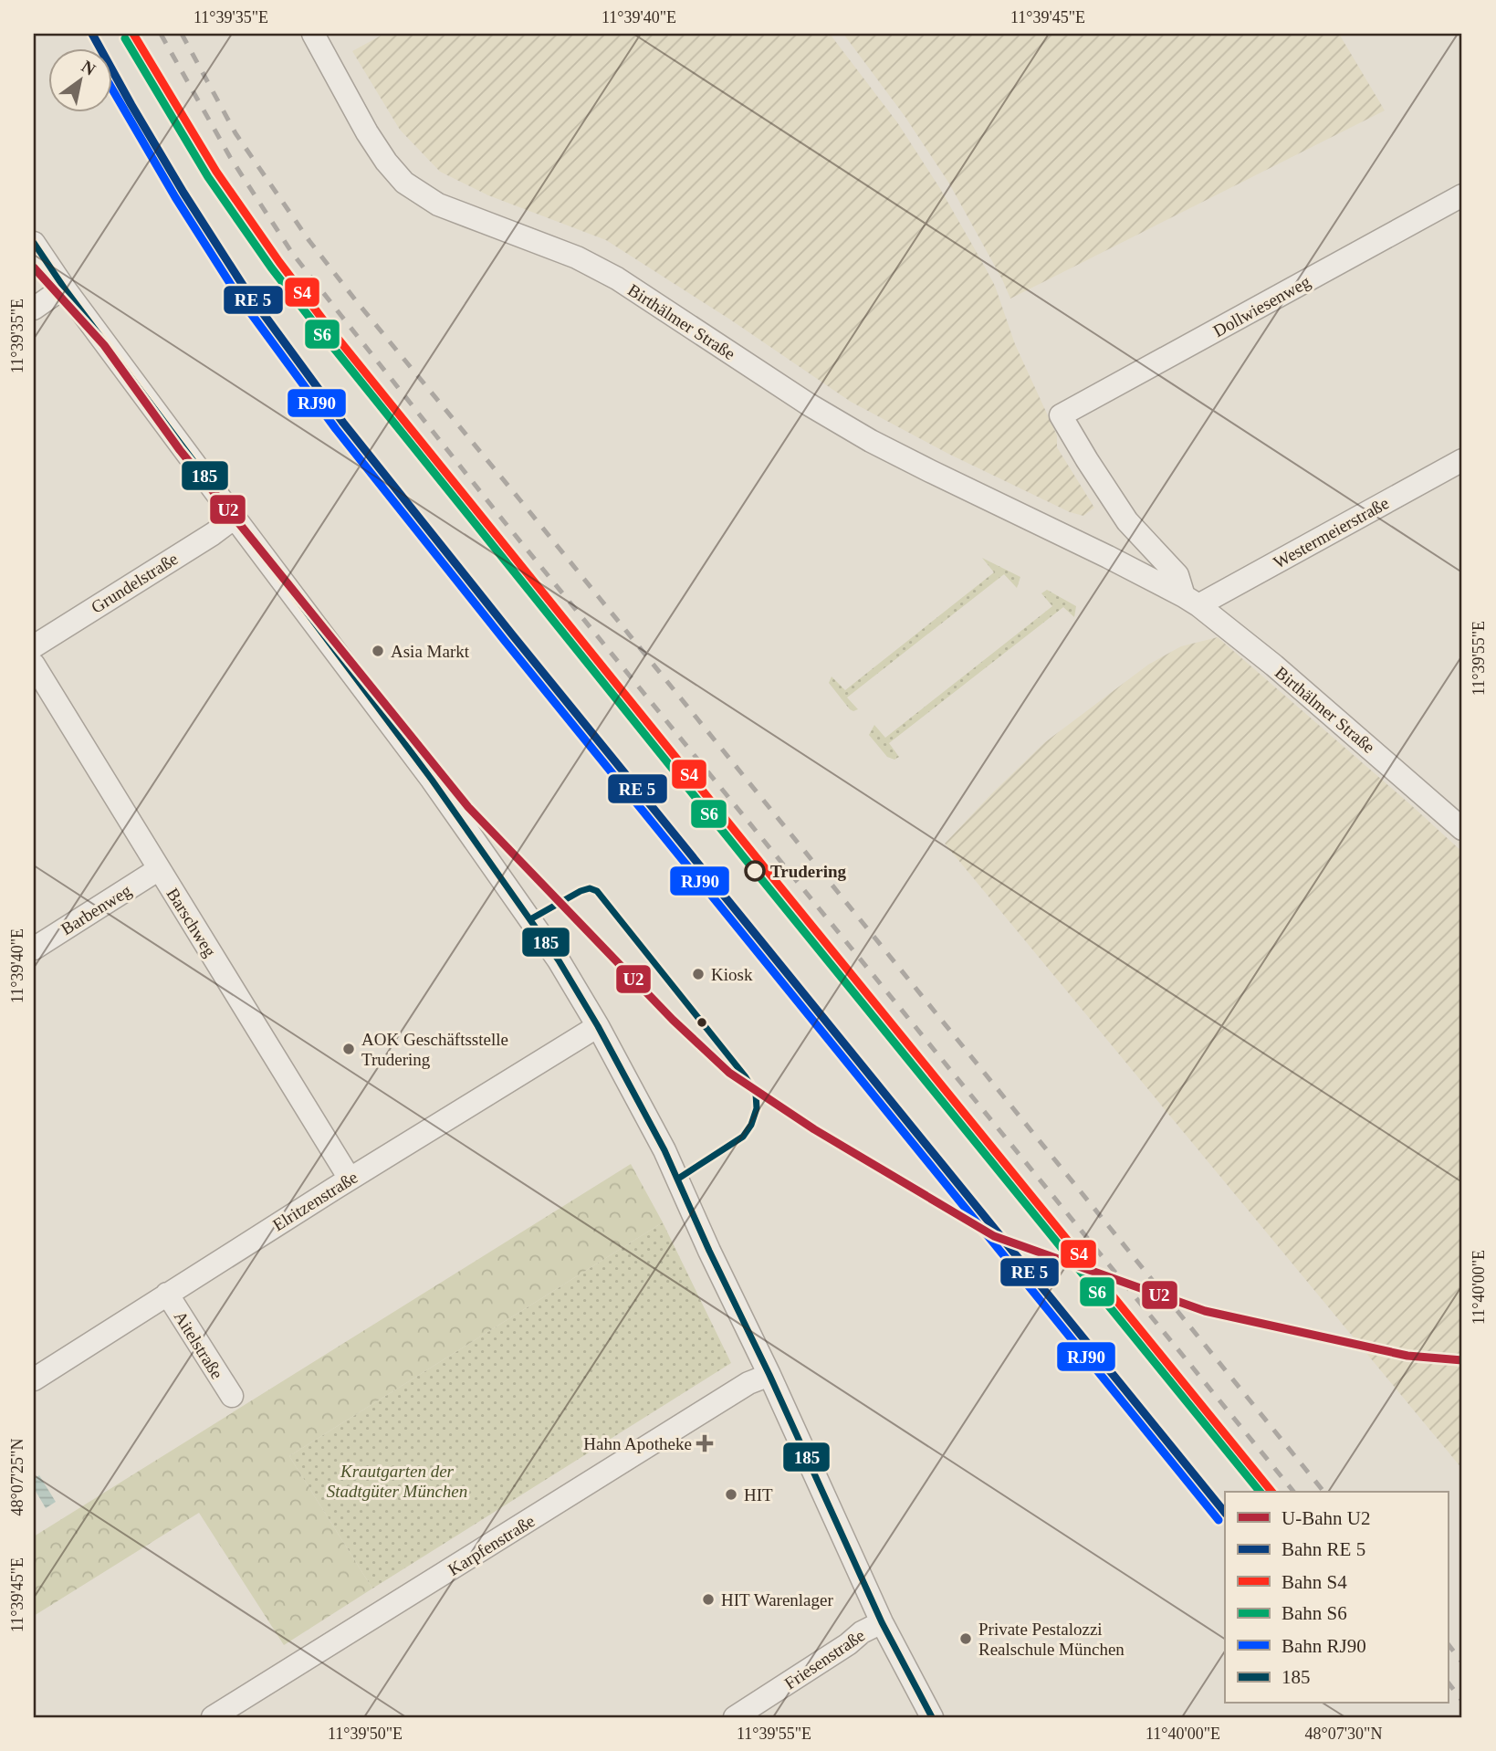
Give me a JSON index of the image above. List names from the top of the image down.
{
  "streets": {
    "street": [
      "Dollwiesenweg",
      "Birthälmer Straße",
      "Westermeierstraße",
      "Grundelstraße",
      "Barbenweg",
      "Barschweg",
      "Elritzenstraße",
      "Aitelstraße",
      "Karpfenstraße",
      "Friesenstraße"
    ]
  },
  "crossings": [
    ["Dollwiesenweg", "Birthälmer Straße"],
    ["Birthälmer Straße", "Westermeierstraße"],
    ["Barbenweg", "Barschweg"],
    ["Barschweg", "Elritzenstraße"],
    ["Elritzenstraße", "Aitelstraße"]
  ],
  "parks": ["Krautgarten der Stadtgüter München"],
  "places": {
    "other": [
      "Asia Markt",
      "Trudering",
      "Kiosk",
      "AOK Geschäftsstelle Trudering",
      "HIT",
      "HIT Warenlager",
      "Private Pestalozzi Realschule München"
    ],
    "health": ["Hahn Apotheke"]
  },
  "lines": [
    "rail line S4",
    "rail line S6",
    "rail line RJ90",
    "transit line 185",
    "metro line U2"
  ],
  "legend": [
    "U-Bahn U2",
    "Bahn RE 5",
    "Bahn S4",
    "Bahn S6",
    "Bahn RJ90",
    "185"
  ],
  "north": "top right",
  "coordinates": [
    "11°39'35\"E",
    "11°39'40\"E",
    "11°39'45\"E",
    "11°39'55\"E",
    "11°40'00\"E",
    "48°07'25\"N",
    "11°39'50\"E",
    "48°07'30\"N"
  ]
}
